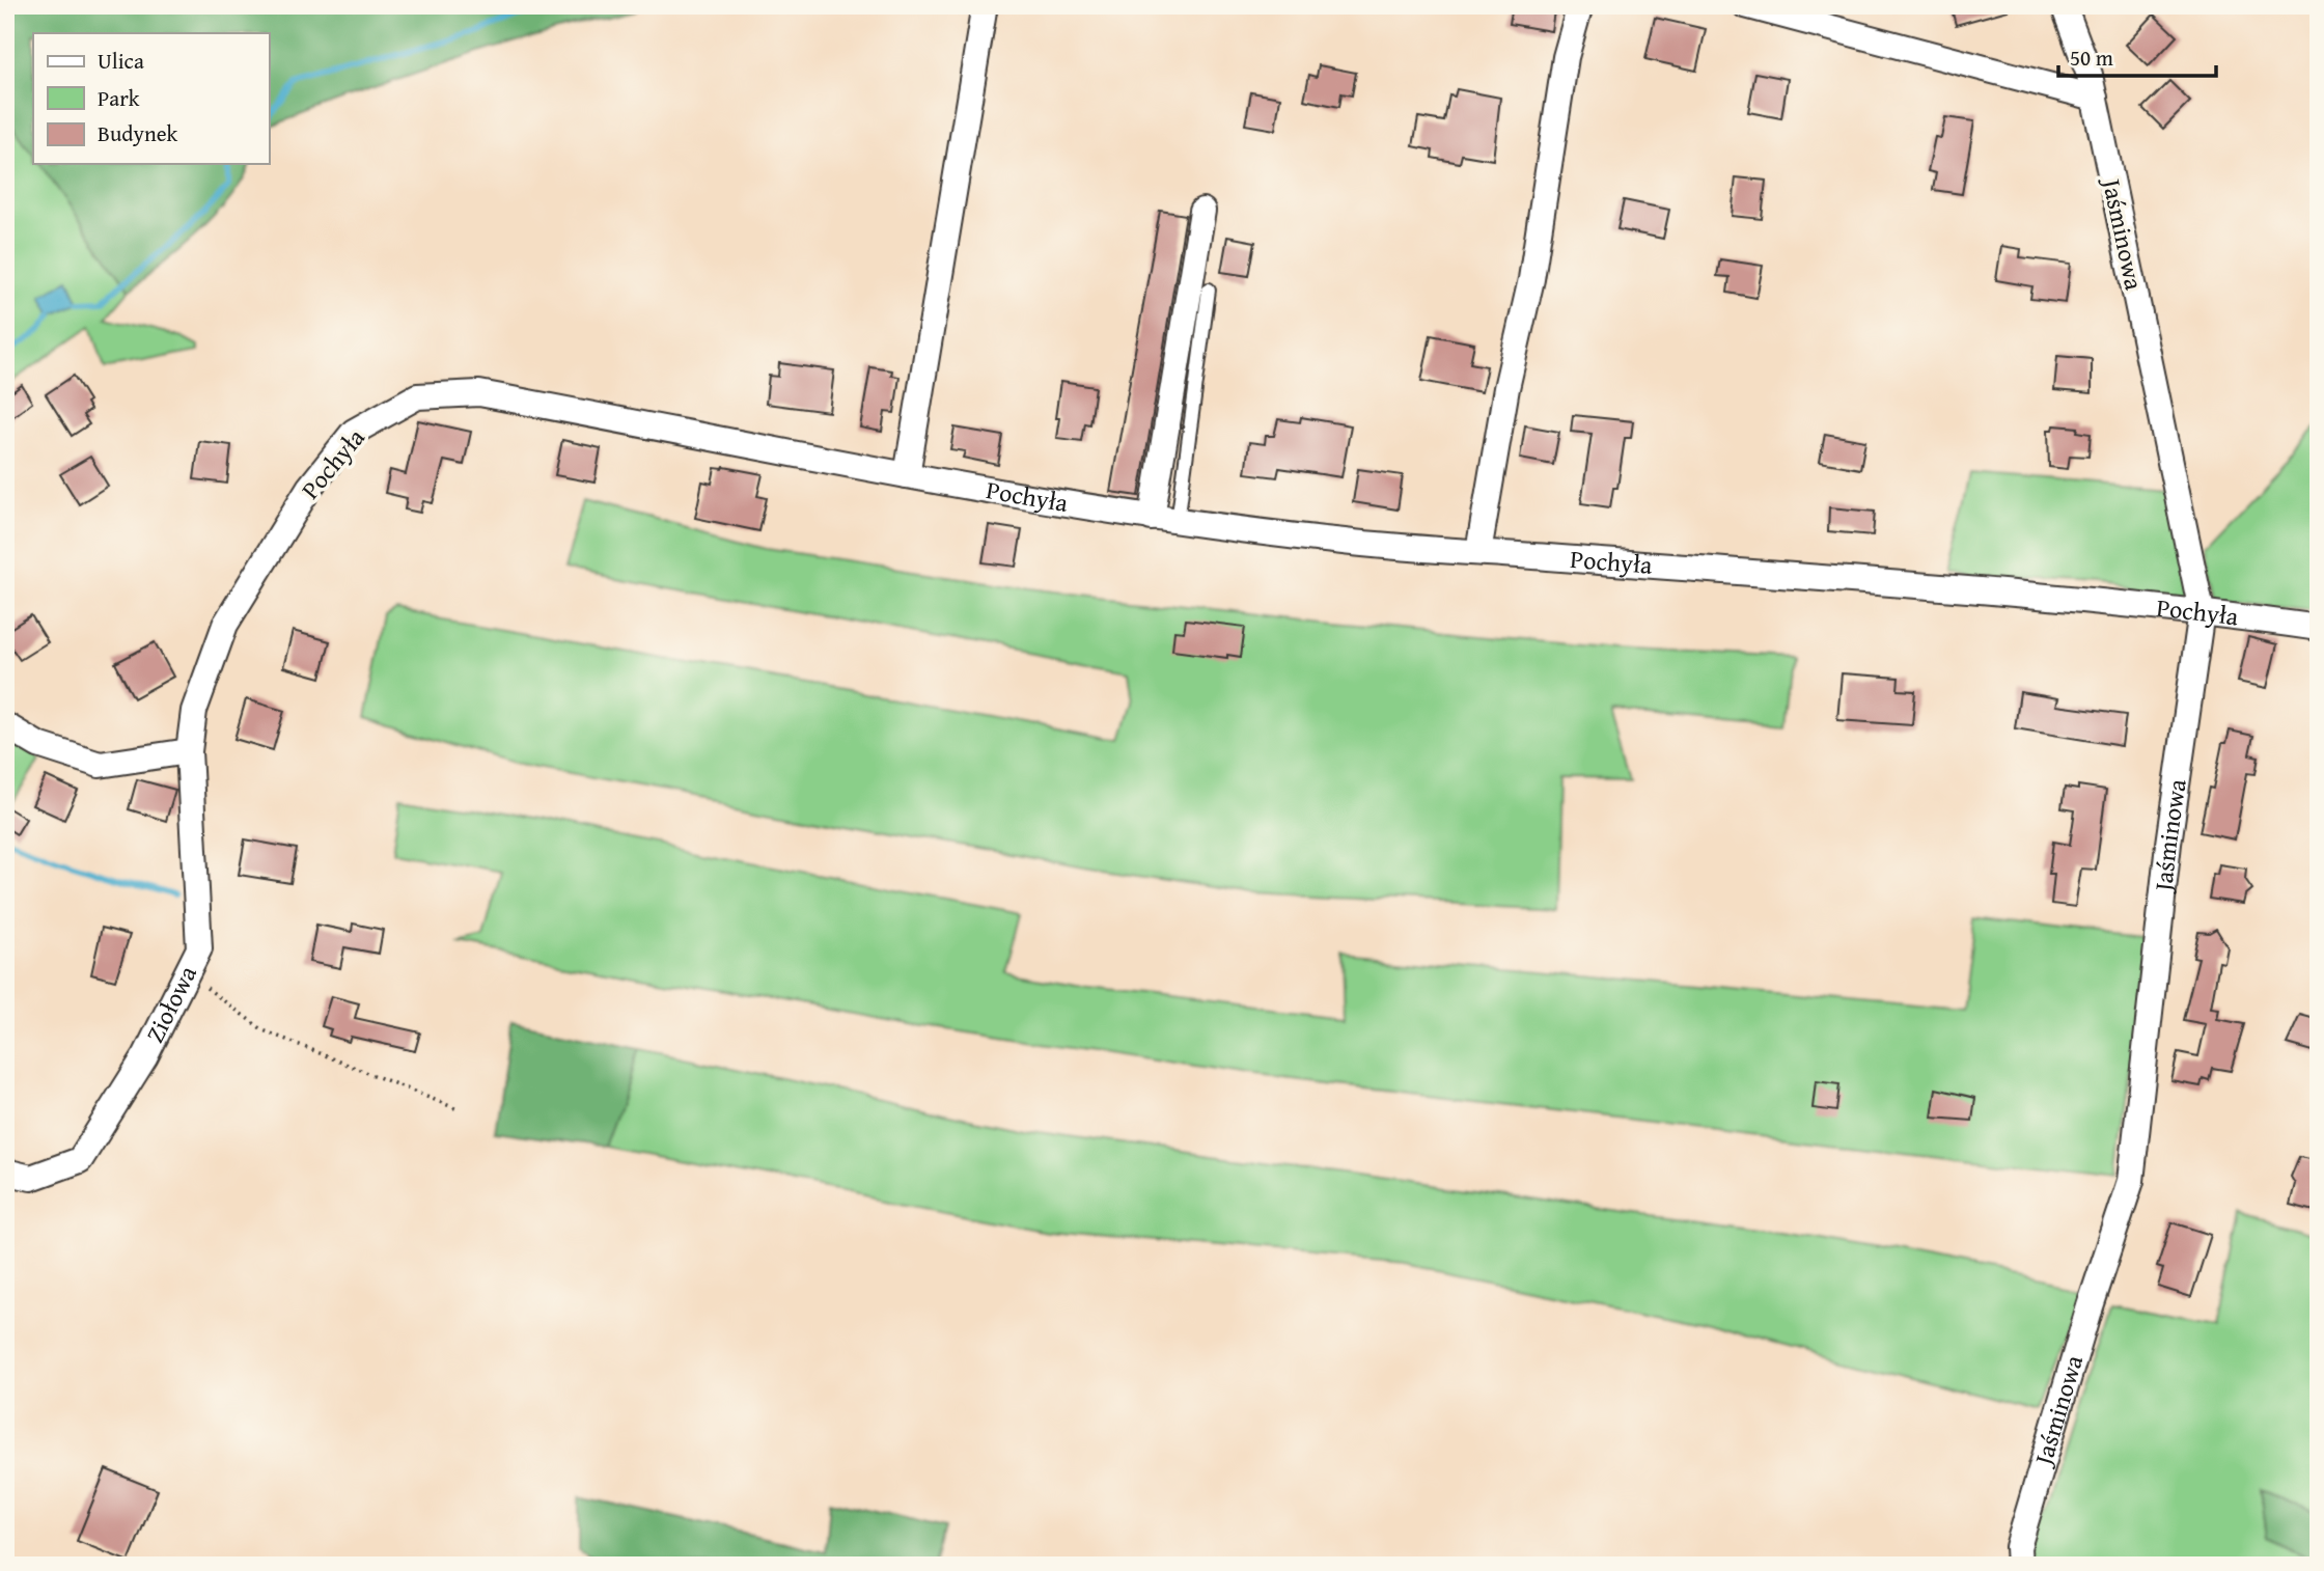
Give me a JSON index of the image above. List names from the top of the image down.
{
  "streets": {
    "street": ["Jaśminowa", "Pochyła", "Ziołowa"]
  },
  "crossings": [
    ["Jaśminowa", "Pochyła"],
    ["Pochyła", "Ziołowa"]
  ],
  "legend": ["Ulica", "Park", "Budynek"],
  "scale_bar": "50 m"
}
